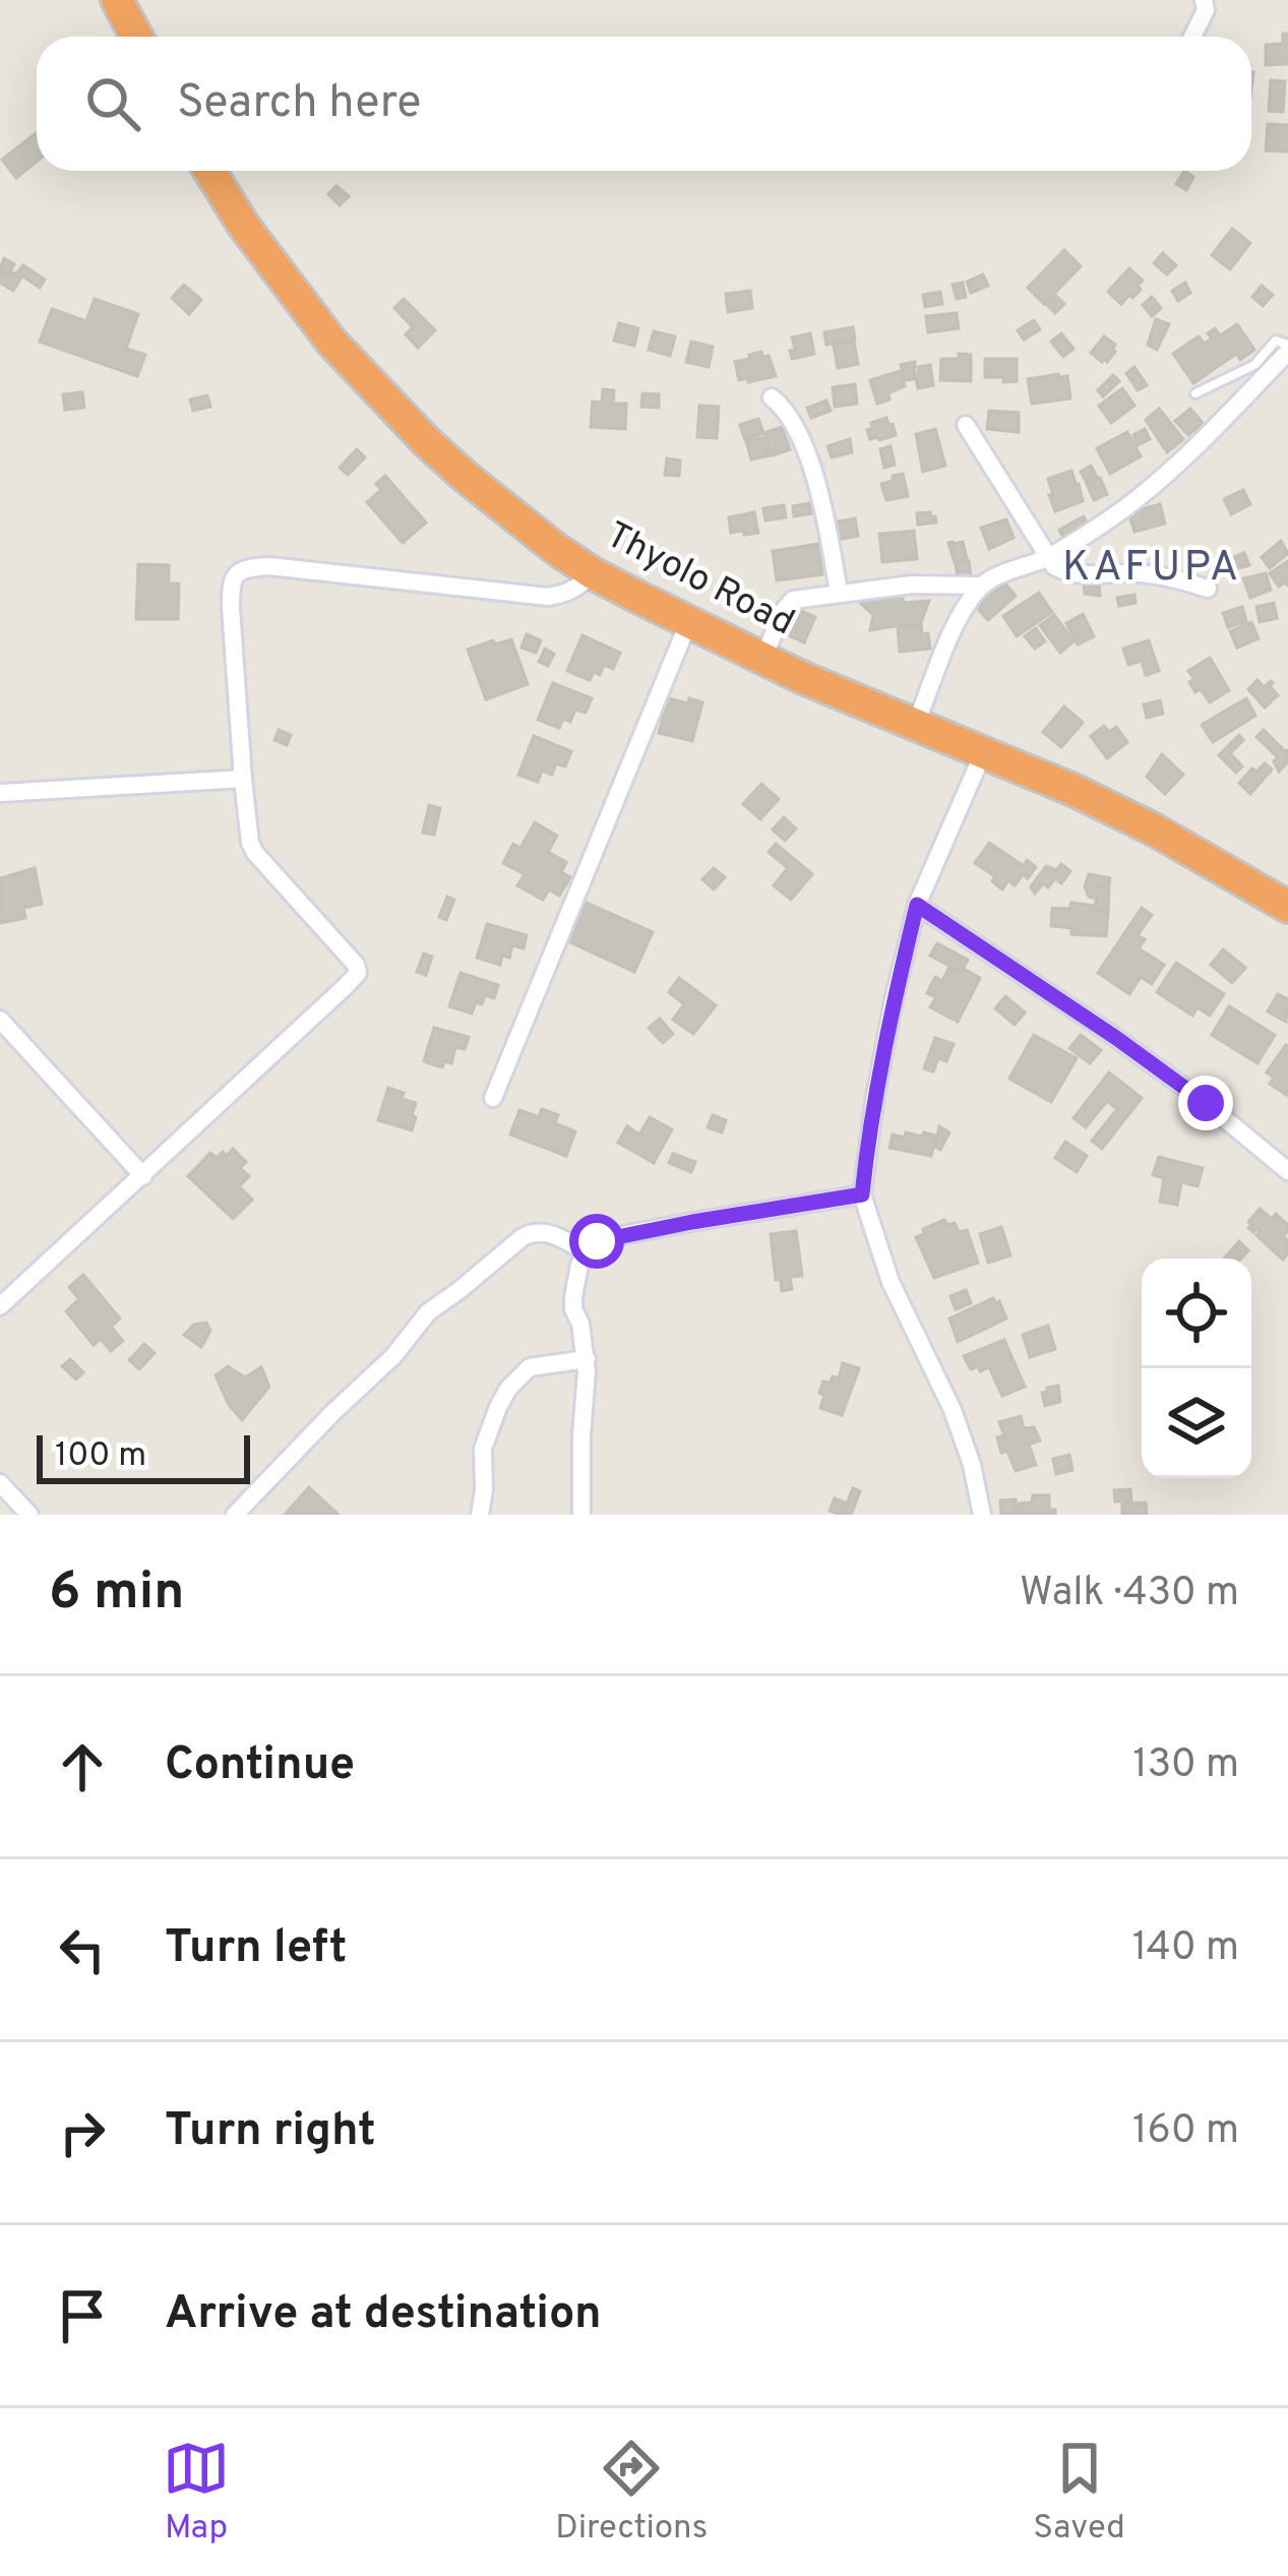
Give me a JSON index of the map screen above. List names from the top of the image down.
{
  "streets": {
    "highway": ["Thyolo Road"]
  },
  "districts": ["KAFUPA"],
  "scale_bar": "100 m",
  "page": {
    "search": "Search here",
    "scale": "100 m",
    "heading": ["6 min", "Walk · 430 m"],
    "list": [
      ["Continue", "130 m"],
      ["Turn left", "140 m"],
      ["Turn right", "160 m"],
      "Arrive at destination"
    ],
    "nav": ["Map", "Directions", "Saved"]
  }
}
